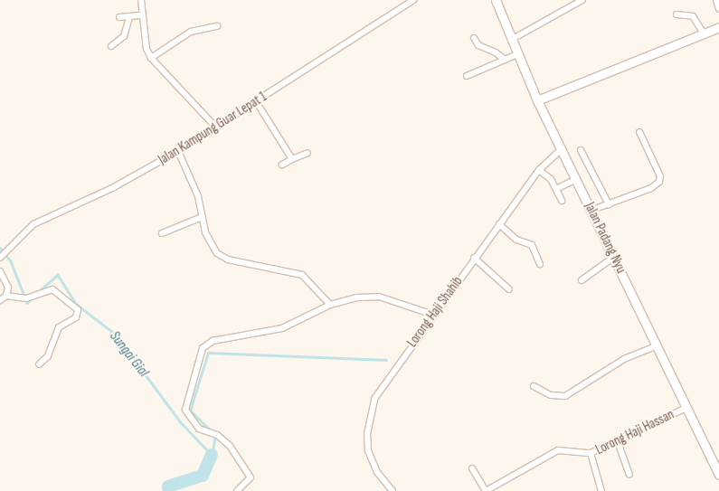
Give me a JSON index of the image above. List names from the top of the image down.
{
  "streets": {
    "street": [
      "Jalan Kampung Guar Lepat 1",
      "Jalan Padang Nyu",
      "Lorong Haji Shahib",
      "Lorong Haji Hassan"
    ]
  },
  "crossings": [
    ["Jalan Padang Nyu", "Lorong Haji Shahib"],
    ["Jalan Padang Nyu", "Lorong Haji Hassan"]
  ],
  "water": ["Sungai Gial"]
}
